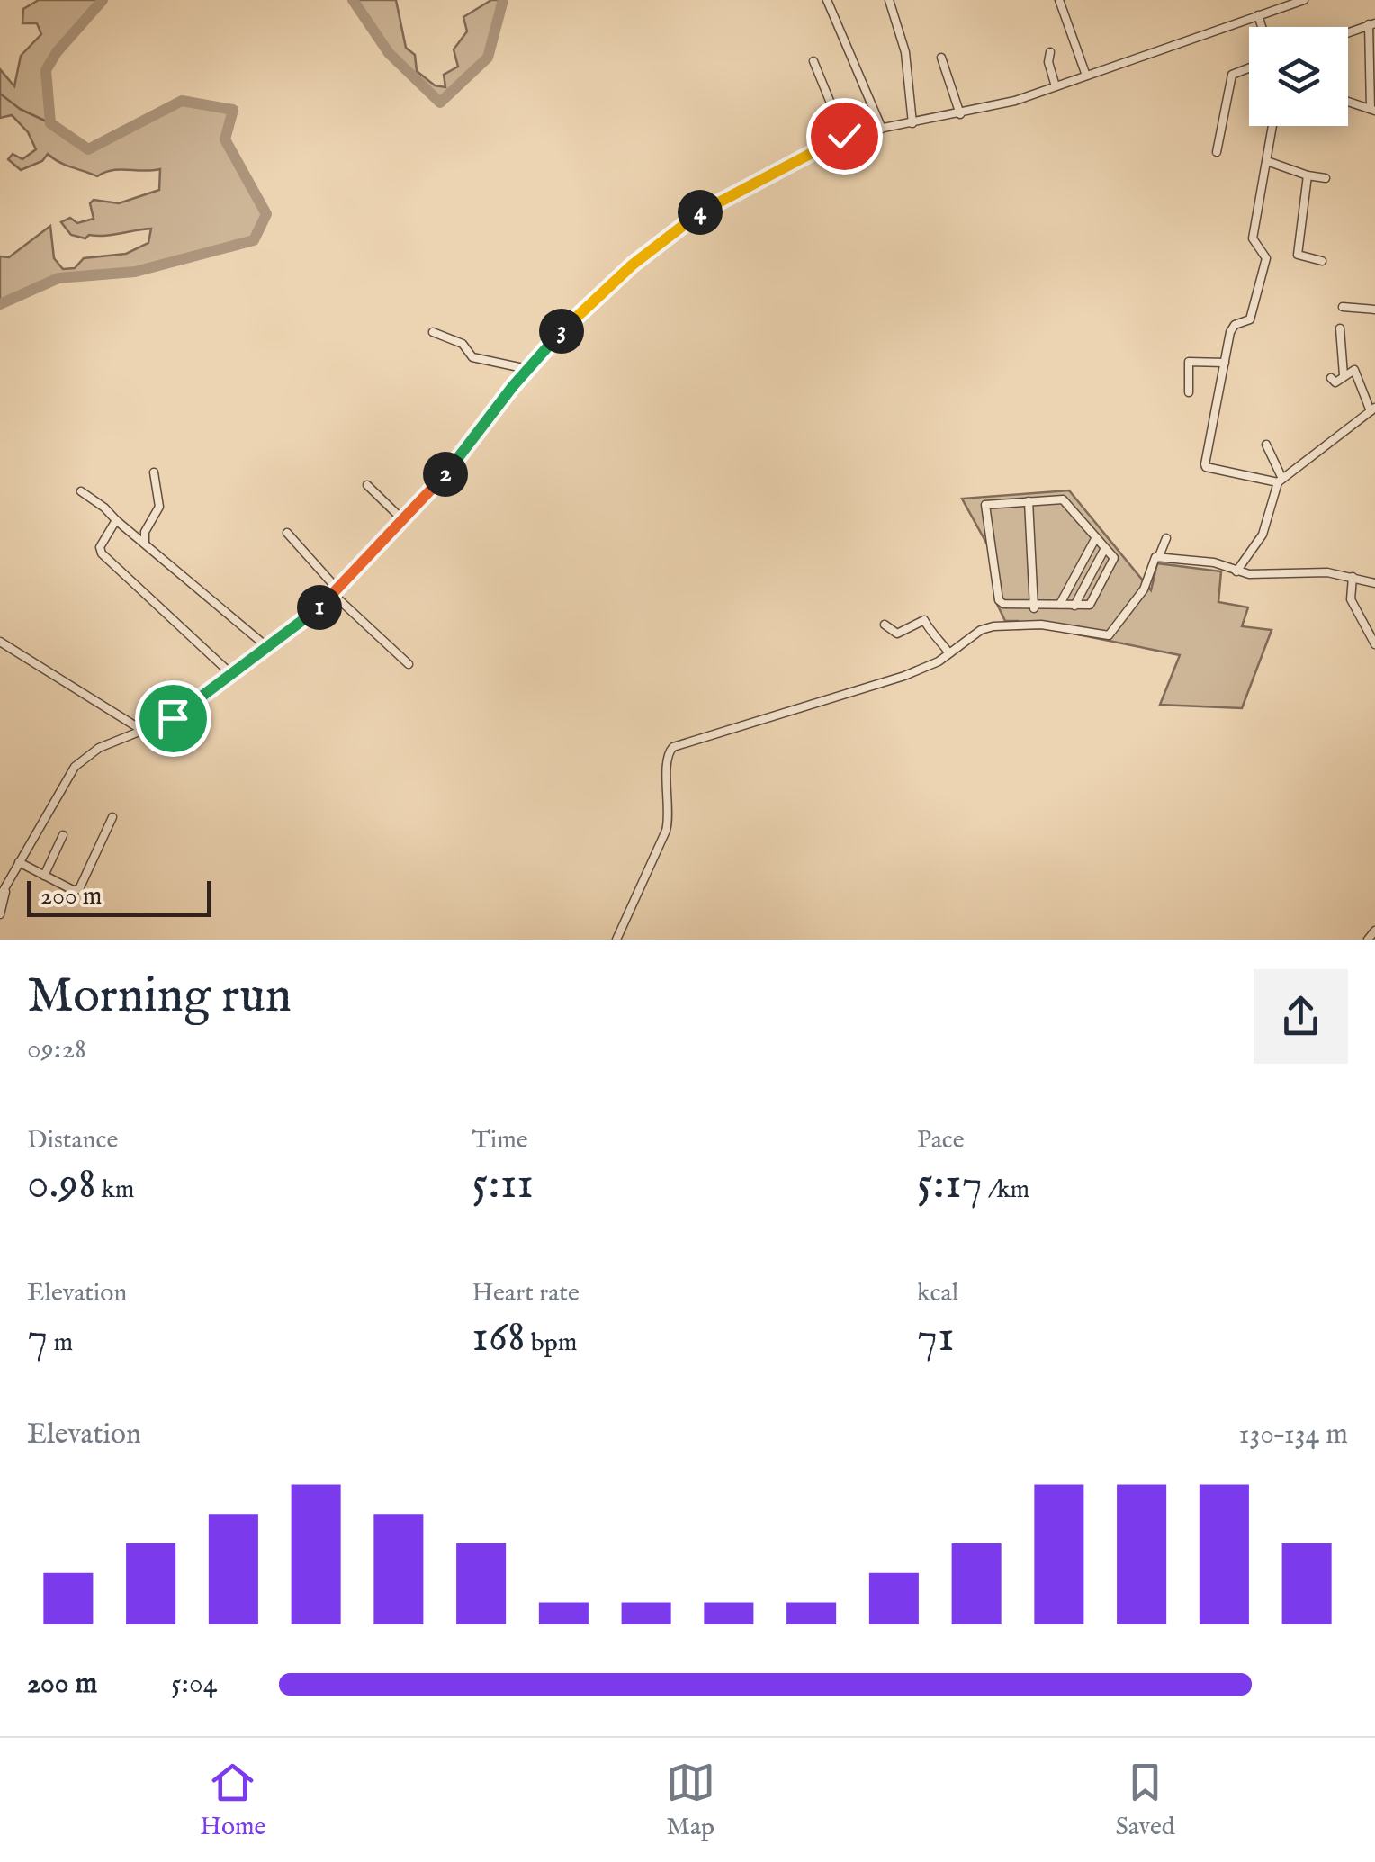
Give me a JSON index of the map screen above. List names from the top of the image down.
{
  "scale_bar": "200 m",
  "page": {
    "pins": [
      "4",
      "3",
      "2",
      "1"
    ],
    "scale": "200 m",
    "heading": ["Morning run", "09:28"],
    "stats": [
      ["Distance", "0.98 km"],
      ["Time", "5:11"],
      ["Pace", "5:17 /km"],
      ["Elevation", "7 m"],
      ["Heart rate", "168 bpm"],
      ["kcal", "71"]
    ],
    "chart": ["Elevation", "130–134 m"],
    "list": [
      {
        "name": "200 m",
        "note": "5:04"
      }
    ],
    "tabs": ["Home", "Map", "Saved"]
  }
}
